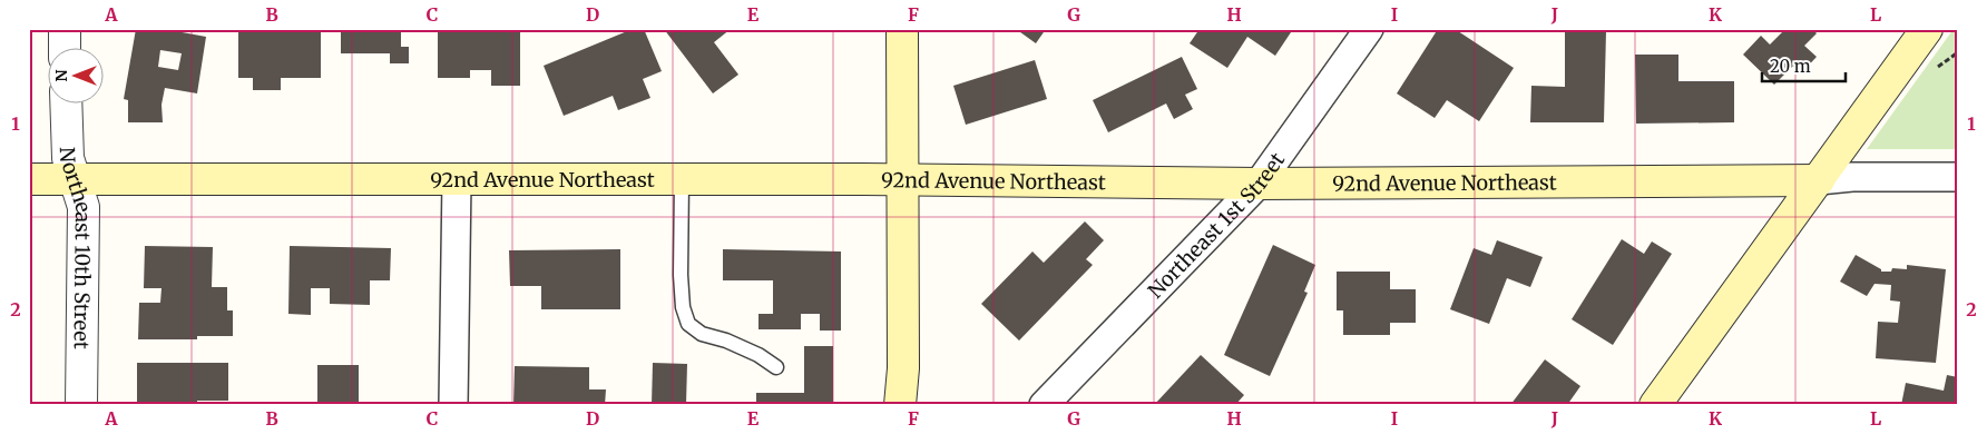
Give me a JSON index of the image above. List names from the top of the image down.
{
  "streets": {
    "main road": ["92nd Avenue Northeast"],
    "street": ["Northeast 1st Street", "Northeast 10th Street"]
  },
  "crossings": [
    ["92nd Avenue Northeast", "Northeast 1st Street"],
    ["92nd Avenue Northeast", "Northeast 10th Street"]
  ],
  "scale_bar": "20 m",
  "north": "left",
  "grid": {
    "columns": [
      "A",
      "B",
      "C",
      "D",
      "E",
      "F",
      "G",
      "H",
      "I",
      "J",
      "K",
      "L"
    ],
    "rows": ["1", "2"]
  }
}
